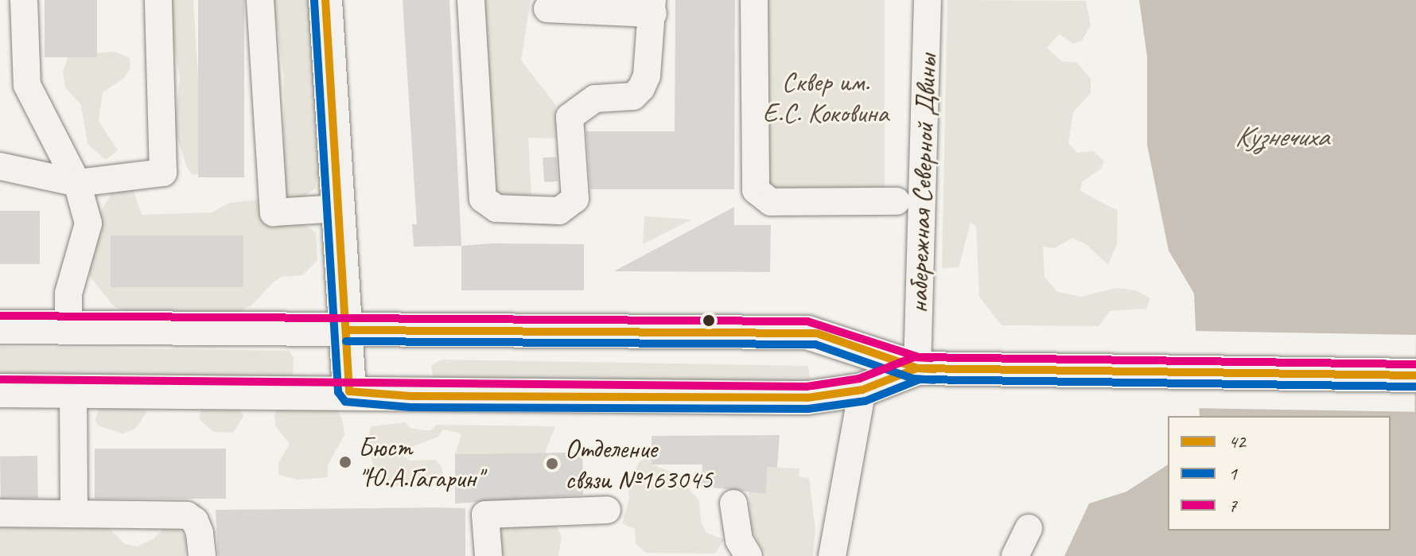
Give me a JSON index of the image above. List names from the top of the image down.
{
  "streets": {
    "street": ["набережная Северной Двины"]
  },
  "water": ["Кузнечиха"],
  "parks": ["Сквер им. Е.С. Коковина"],
  "places": ["Бюст \"Ю.А.Гагарин\"", "Отделение связи №163045"],
  "lines": ["transit line 42", "transit line 1", "transit line 7"],
  "legend": ["42", "1", "7"]
}
